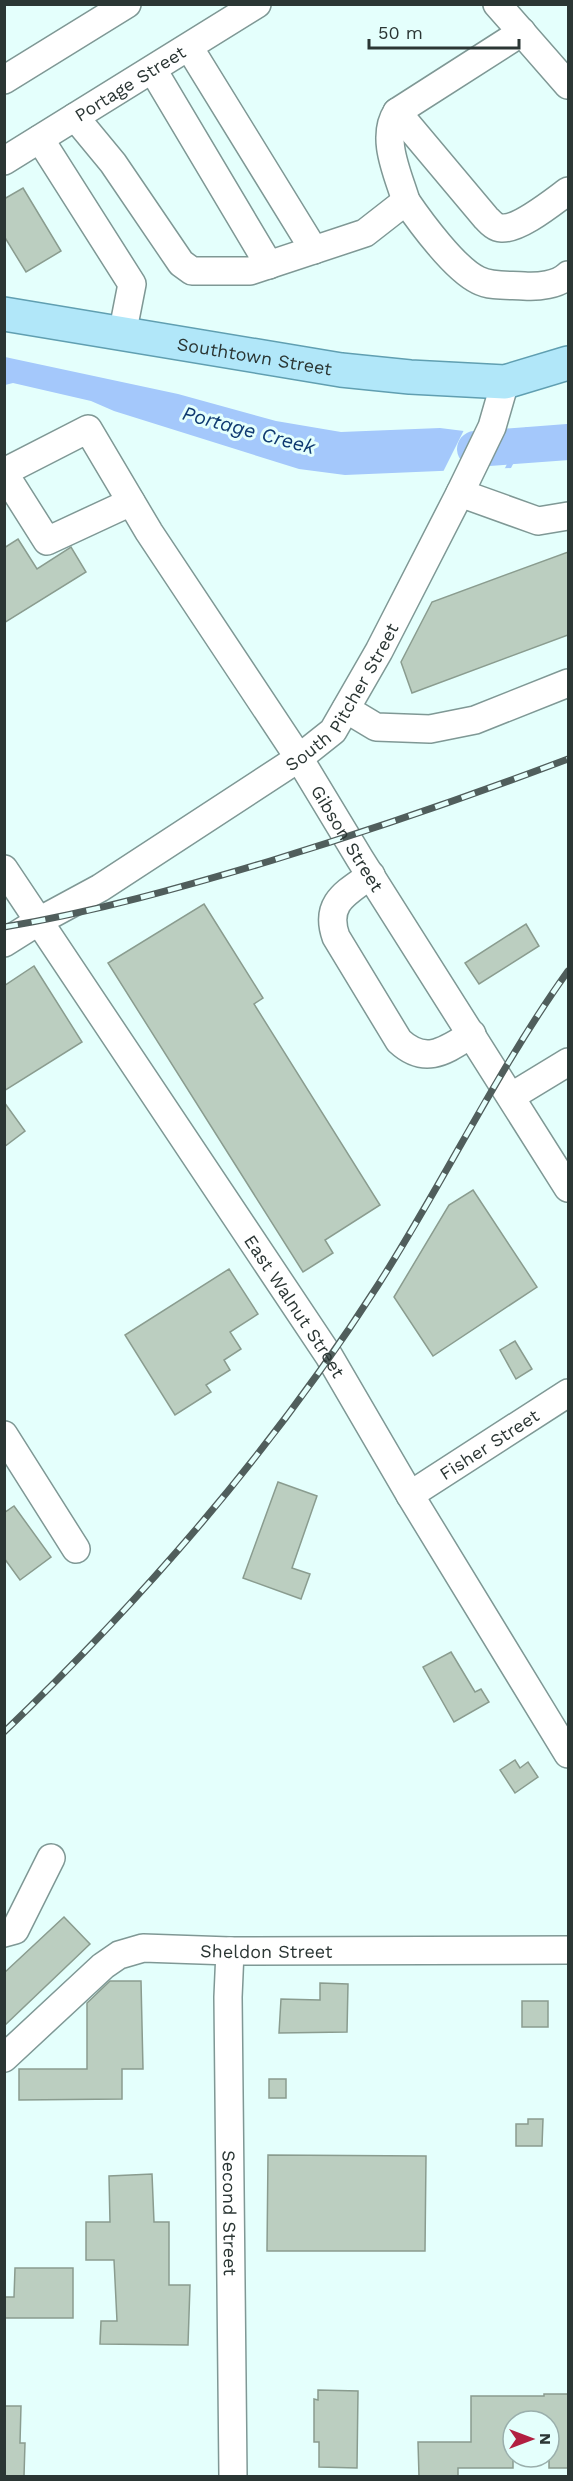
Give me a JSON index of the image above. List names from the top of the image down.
{
  "streets": {
    "main road": ["Southtown Street"],
    "street": [
      "Portage Street",
      "South Pitcher Street",
      "Gibson Street",
      "East Walnut Street",
      "Fisher Street",
      "Sheldon Street",
      "Second Street"
    ]
  },
  "crossings": [
    ["Southtown Street", "South Pitcher Street"],
    ["South Pitcher Street", "Gibson Street"],
    ["South Pitcher Street", "East Walnut Street"],
    ["East Walnut Street", "Fisher Street"],
    ["Sheldon Street", "Second Street"]
  ],
  "water": ["Portage Creek"],
  "scale_bar": "50 m",
  "north": "right"
}
